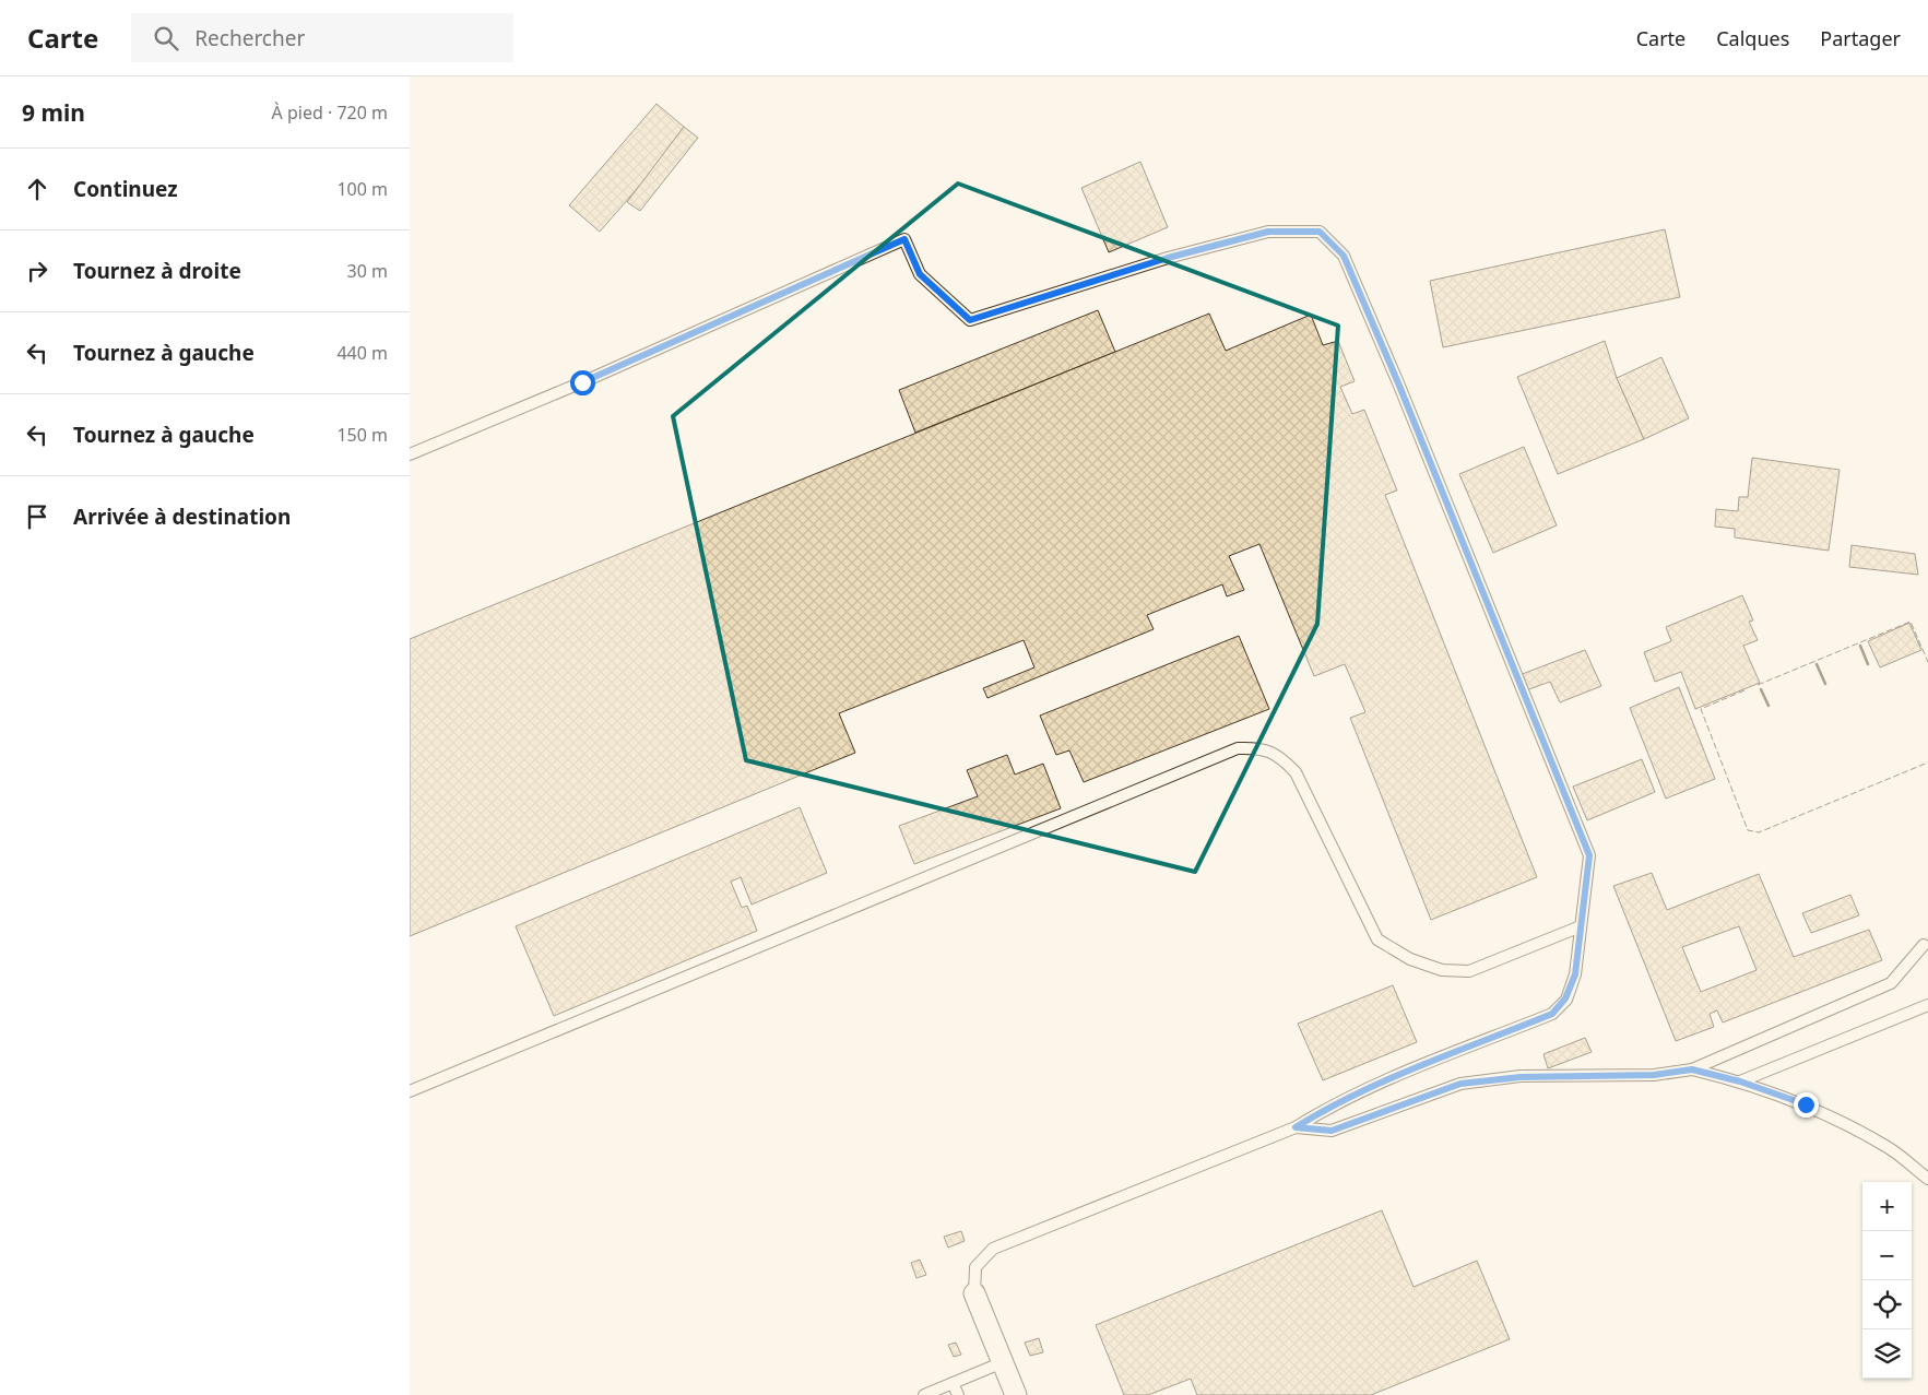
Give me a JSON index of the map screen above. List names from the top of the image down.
{
  "page": {
    "header": "Carte",
    "search": "Rechercher",
    "nav": ["Carte", "Calques", "Partager"],
    "heading": ["9 min", "À pied · 720 m"],
    "list": [
      ["Continuez", "100 m"],
      ["Tournez à droite", "30 m"],
      ["Tournez à gauche", "440 m"],
      ["Tournez à gauche", "150 m"],
      "Arrivée à destination"
    ],
    "map_buttons": ["+", "−"]
  }
}
